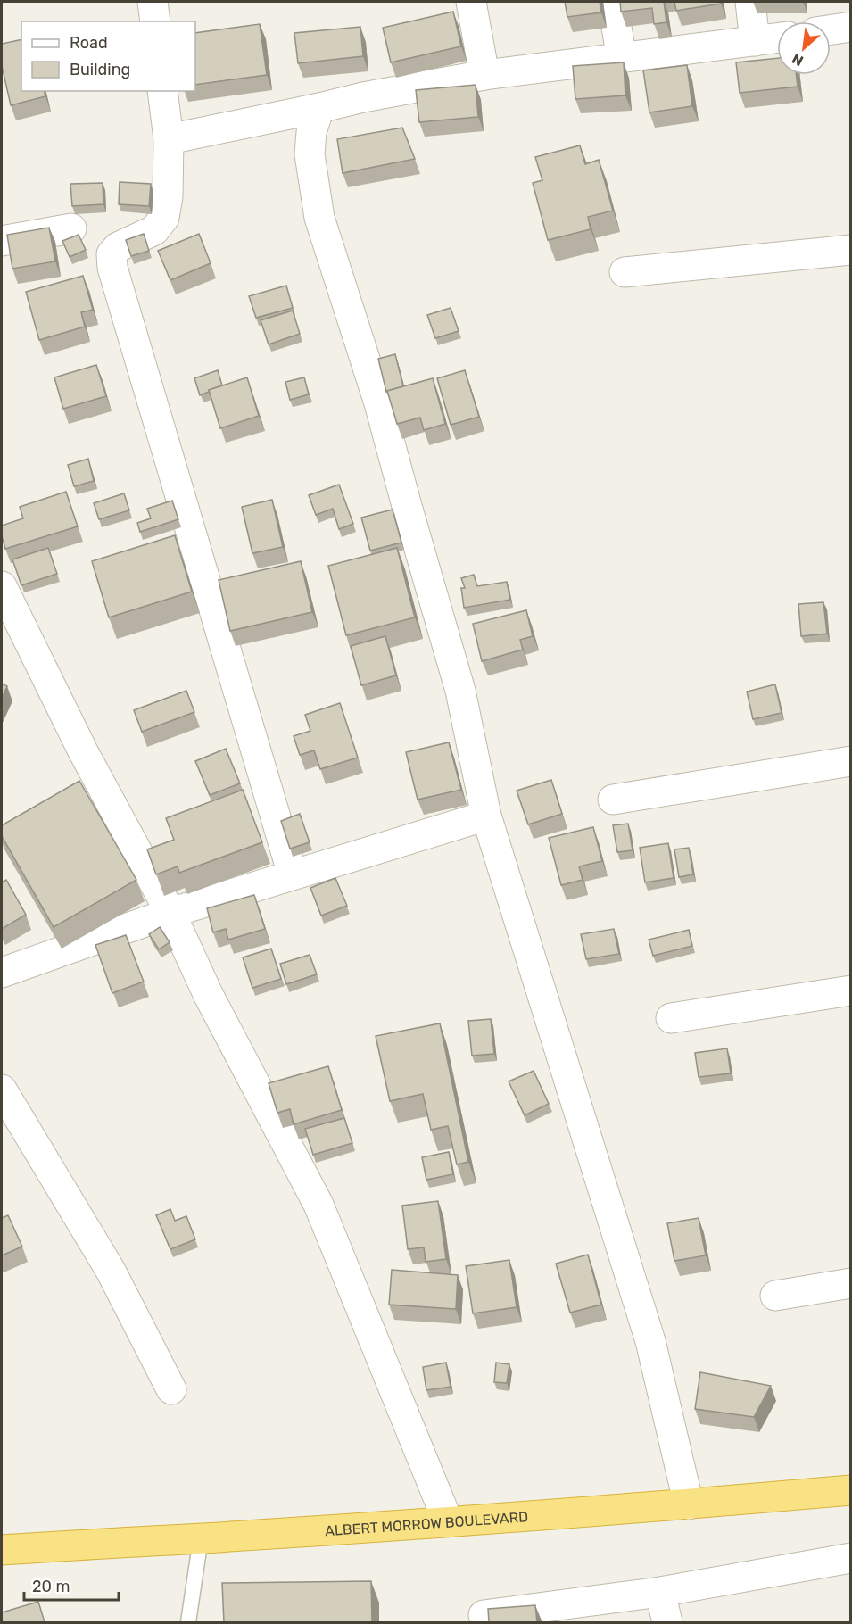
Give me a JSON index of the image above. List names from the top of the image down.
{
  "streets": {
    "highway": ["ALBERT MORROW BOULEVARD"]
  },
  "legend": ["Road", "Building"],
  "scale_bar": "20 m",
  "north": "bottom left"
}
